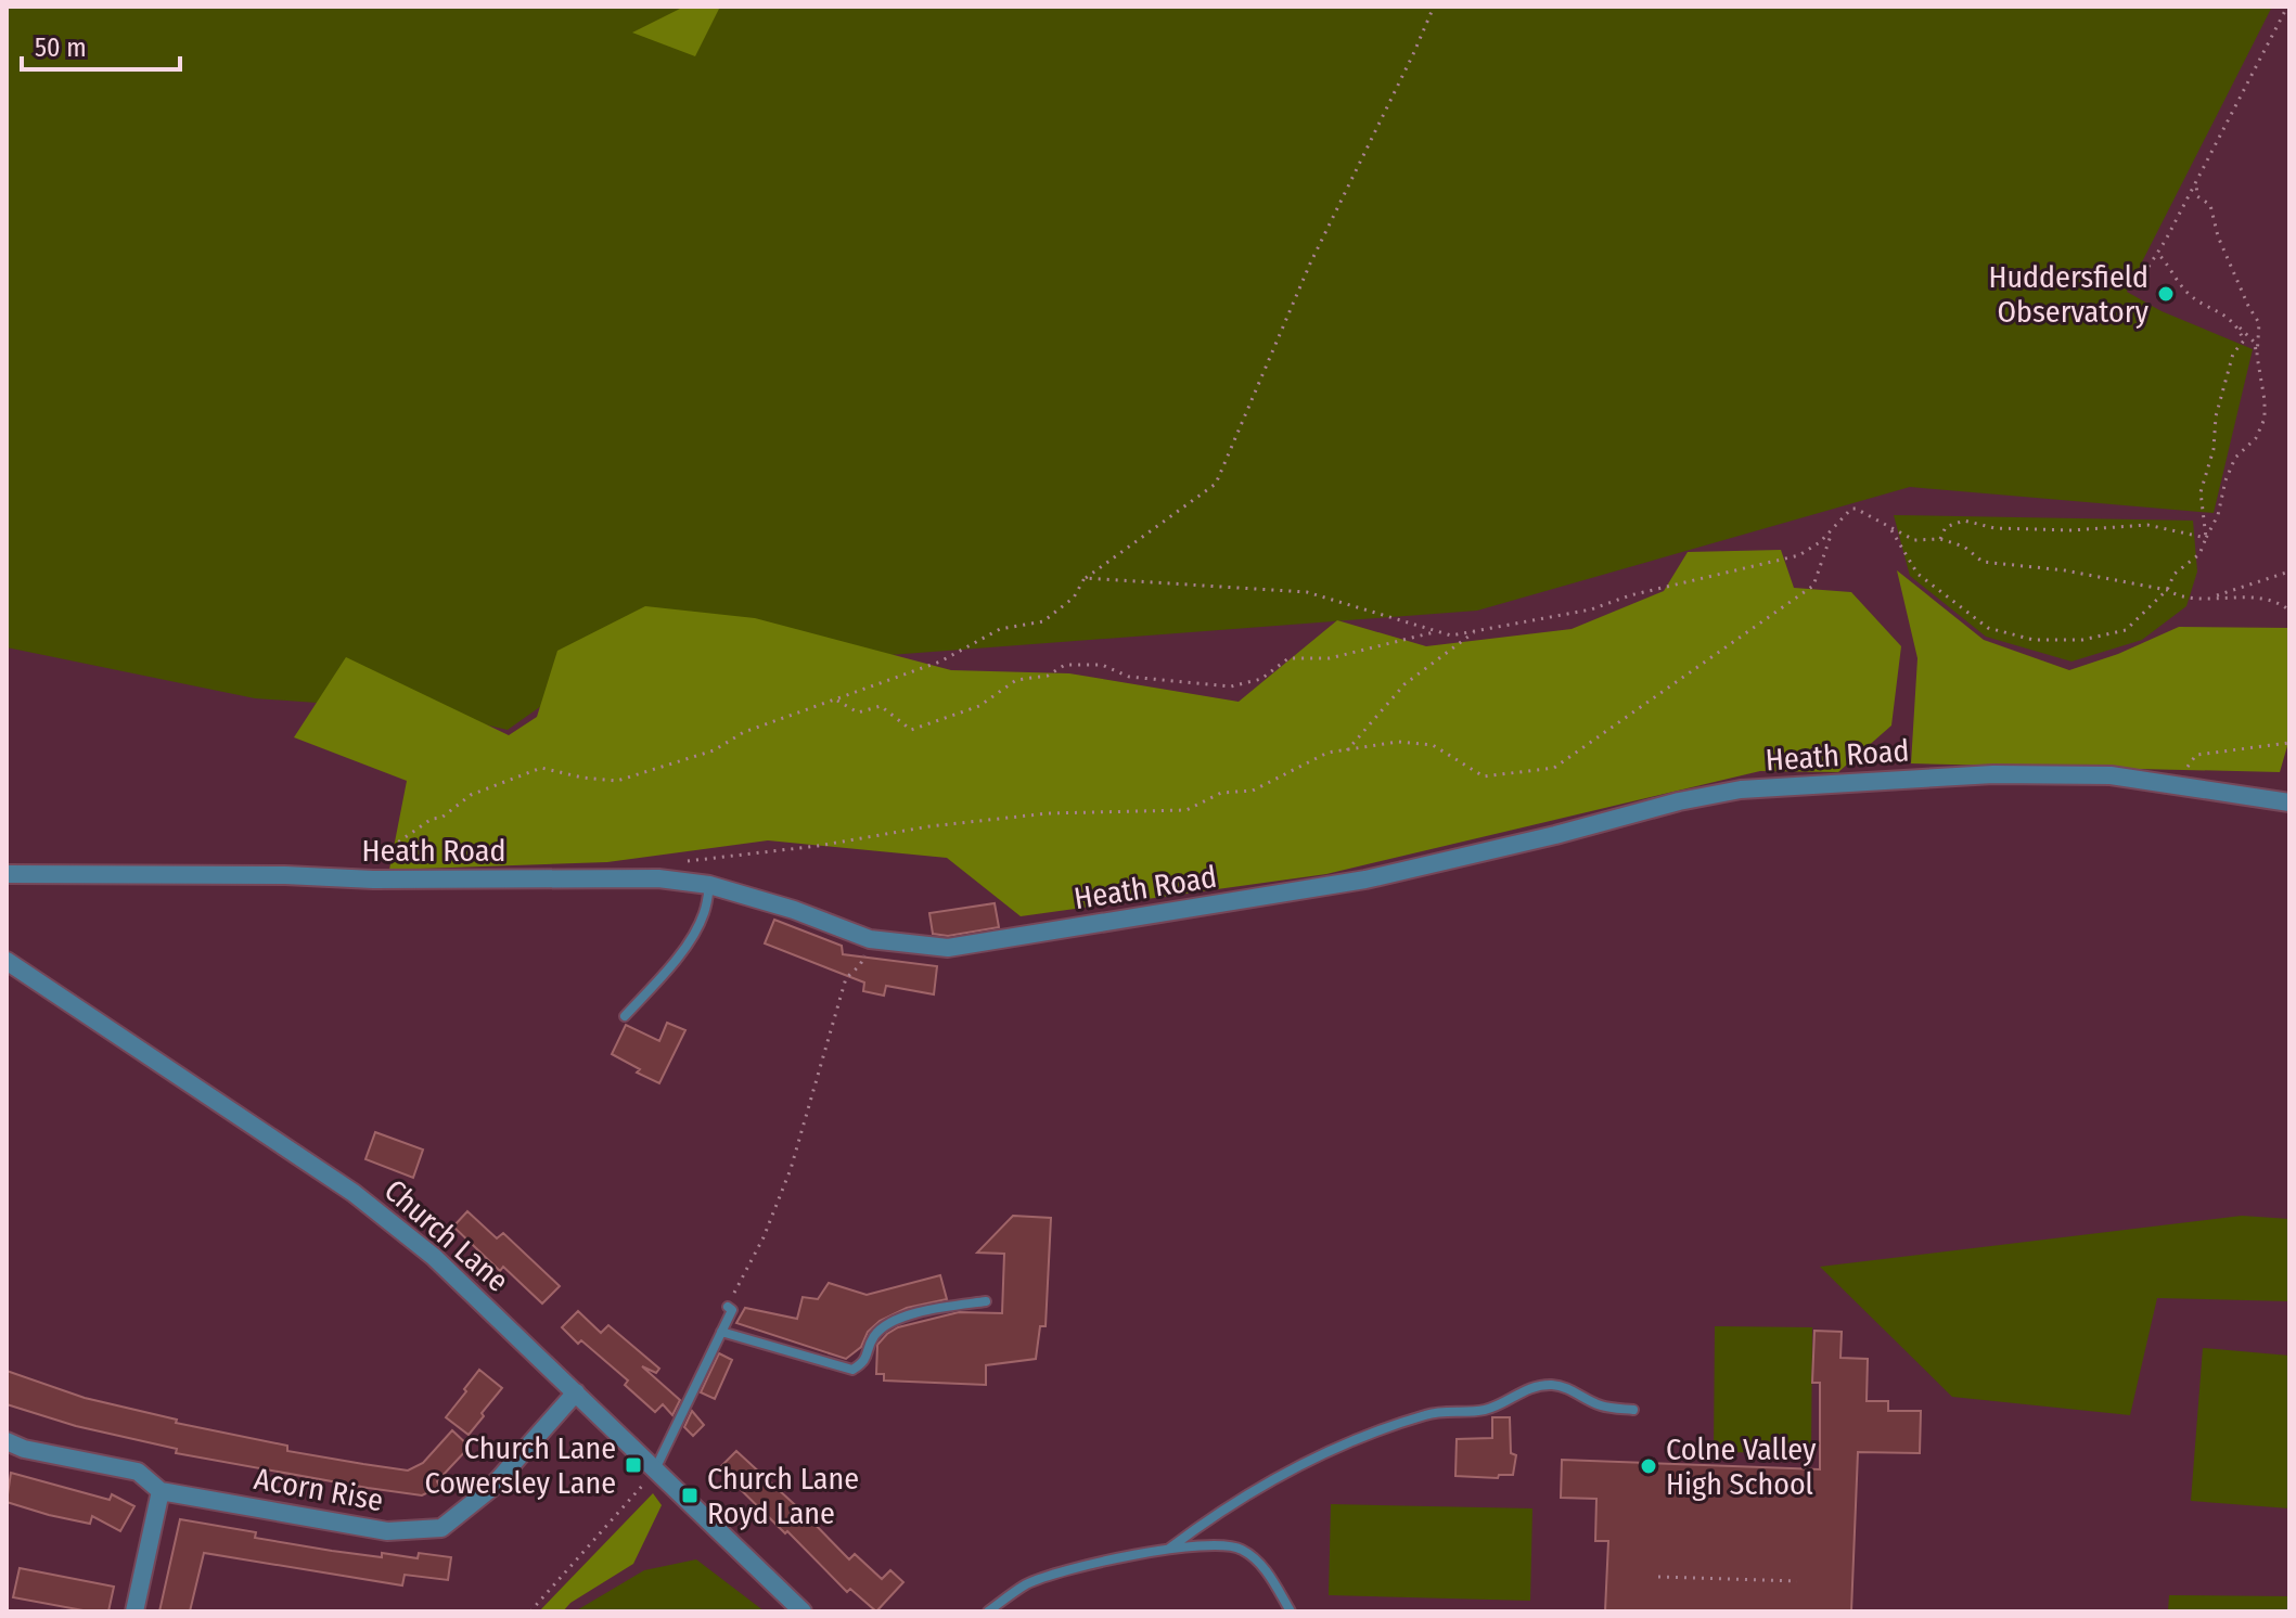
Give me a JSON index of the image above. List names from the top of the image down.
{
  "streets": {
    "street": ["Heath Road", "Church Lane", "Acorn Rise"]
  },
  "crossings": [
    ["Church Lane", "Acorn Rise"]
  ],
  "places": {
    "other": ["Huddersfield Observatory", "Colne Valley High School"],
    "transit": ["Church Lane Cowersley Lane", "Church Lane Royd Lane"]
  },
  "scale_bar": "50 m"
}
